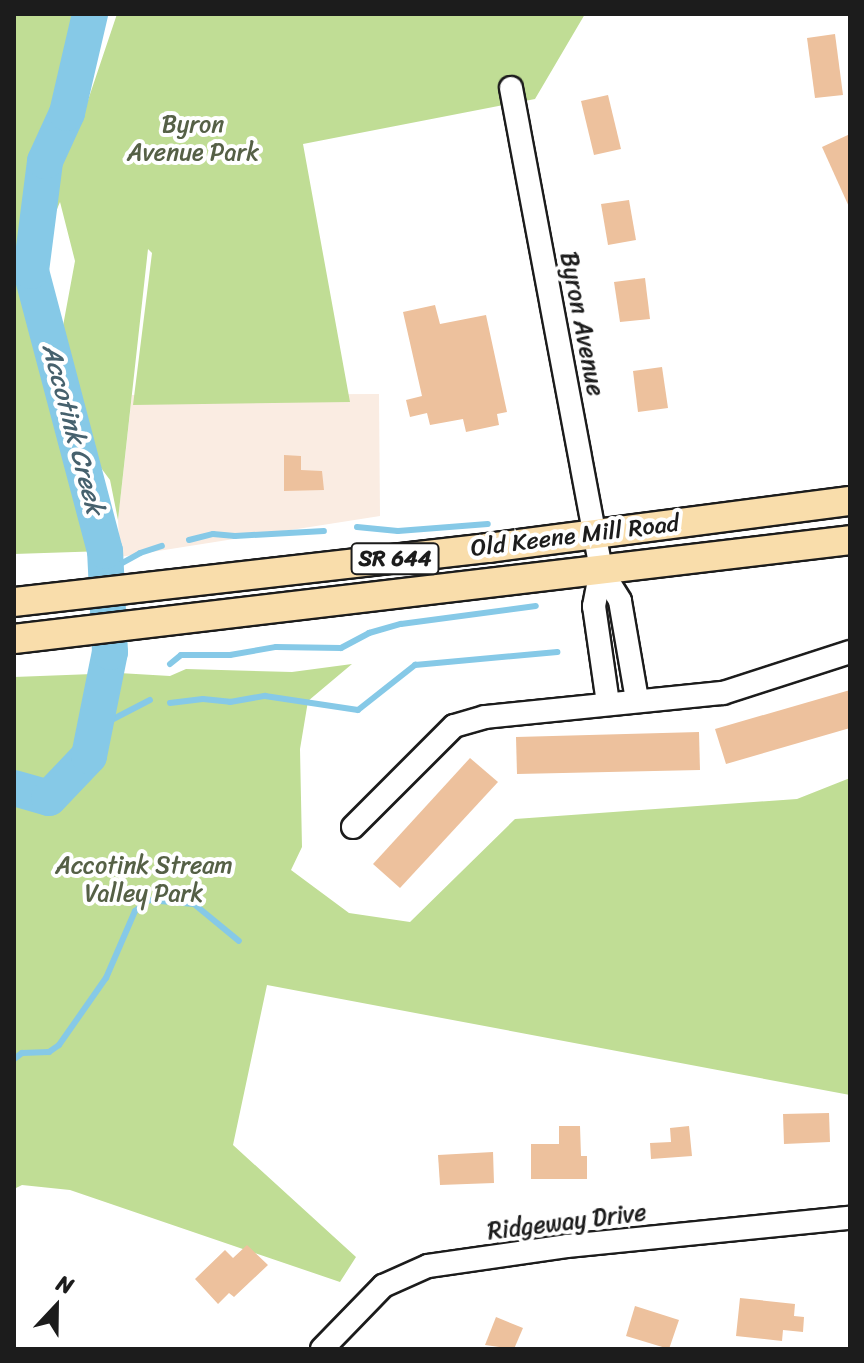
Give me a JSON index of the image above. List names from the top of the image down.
{
  "streets": {
    "main road": ["Old Keene Mill Road", "SR 644"],
    "street": ["Byron Avenue", "Ridgeway Drive"]
  },
  "crossings": [
    ["Byron Avenue", "Old Keene Mill Road"]
  ],
  "water": ["Accotink Creek"],
  "parks": ["Byron Avenue Park", "Accotink Stream Valley Park"],
  "north": "top"
}
